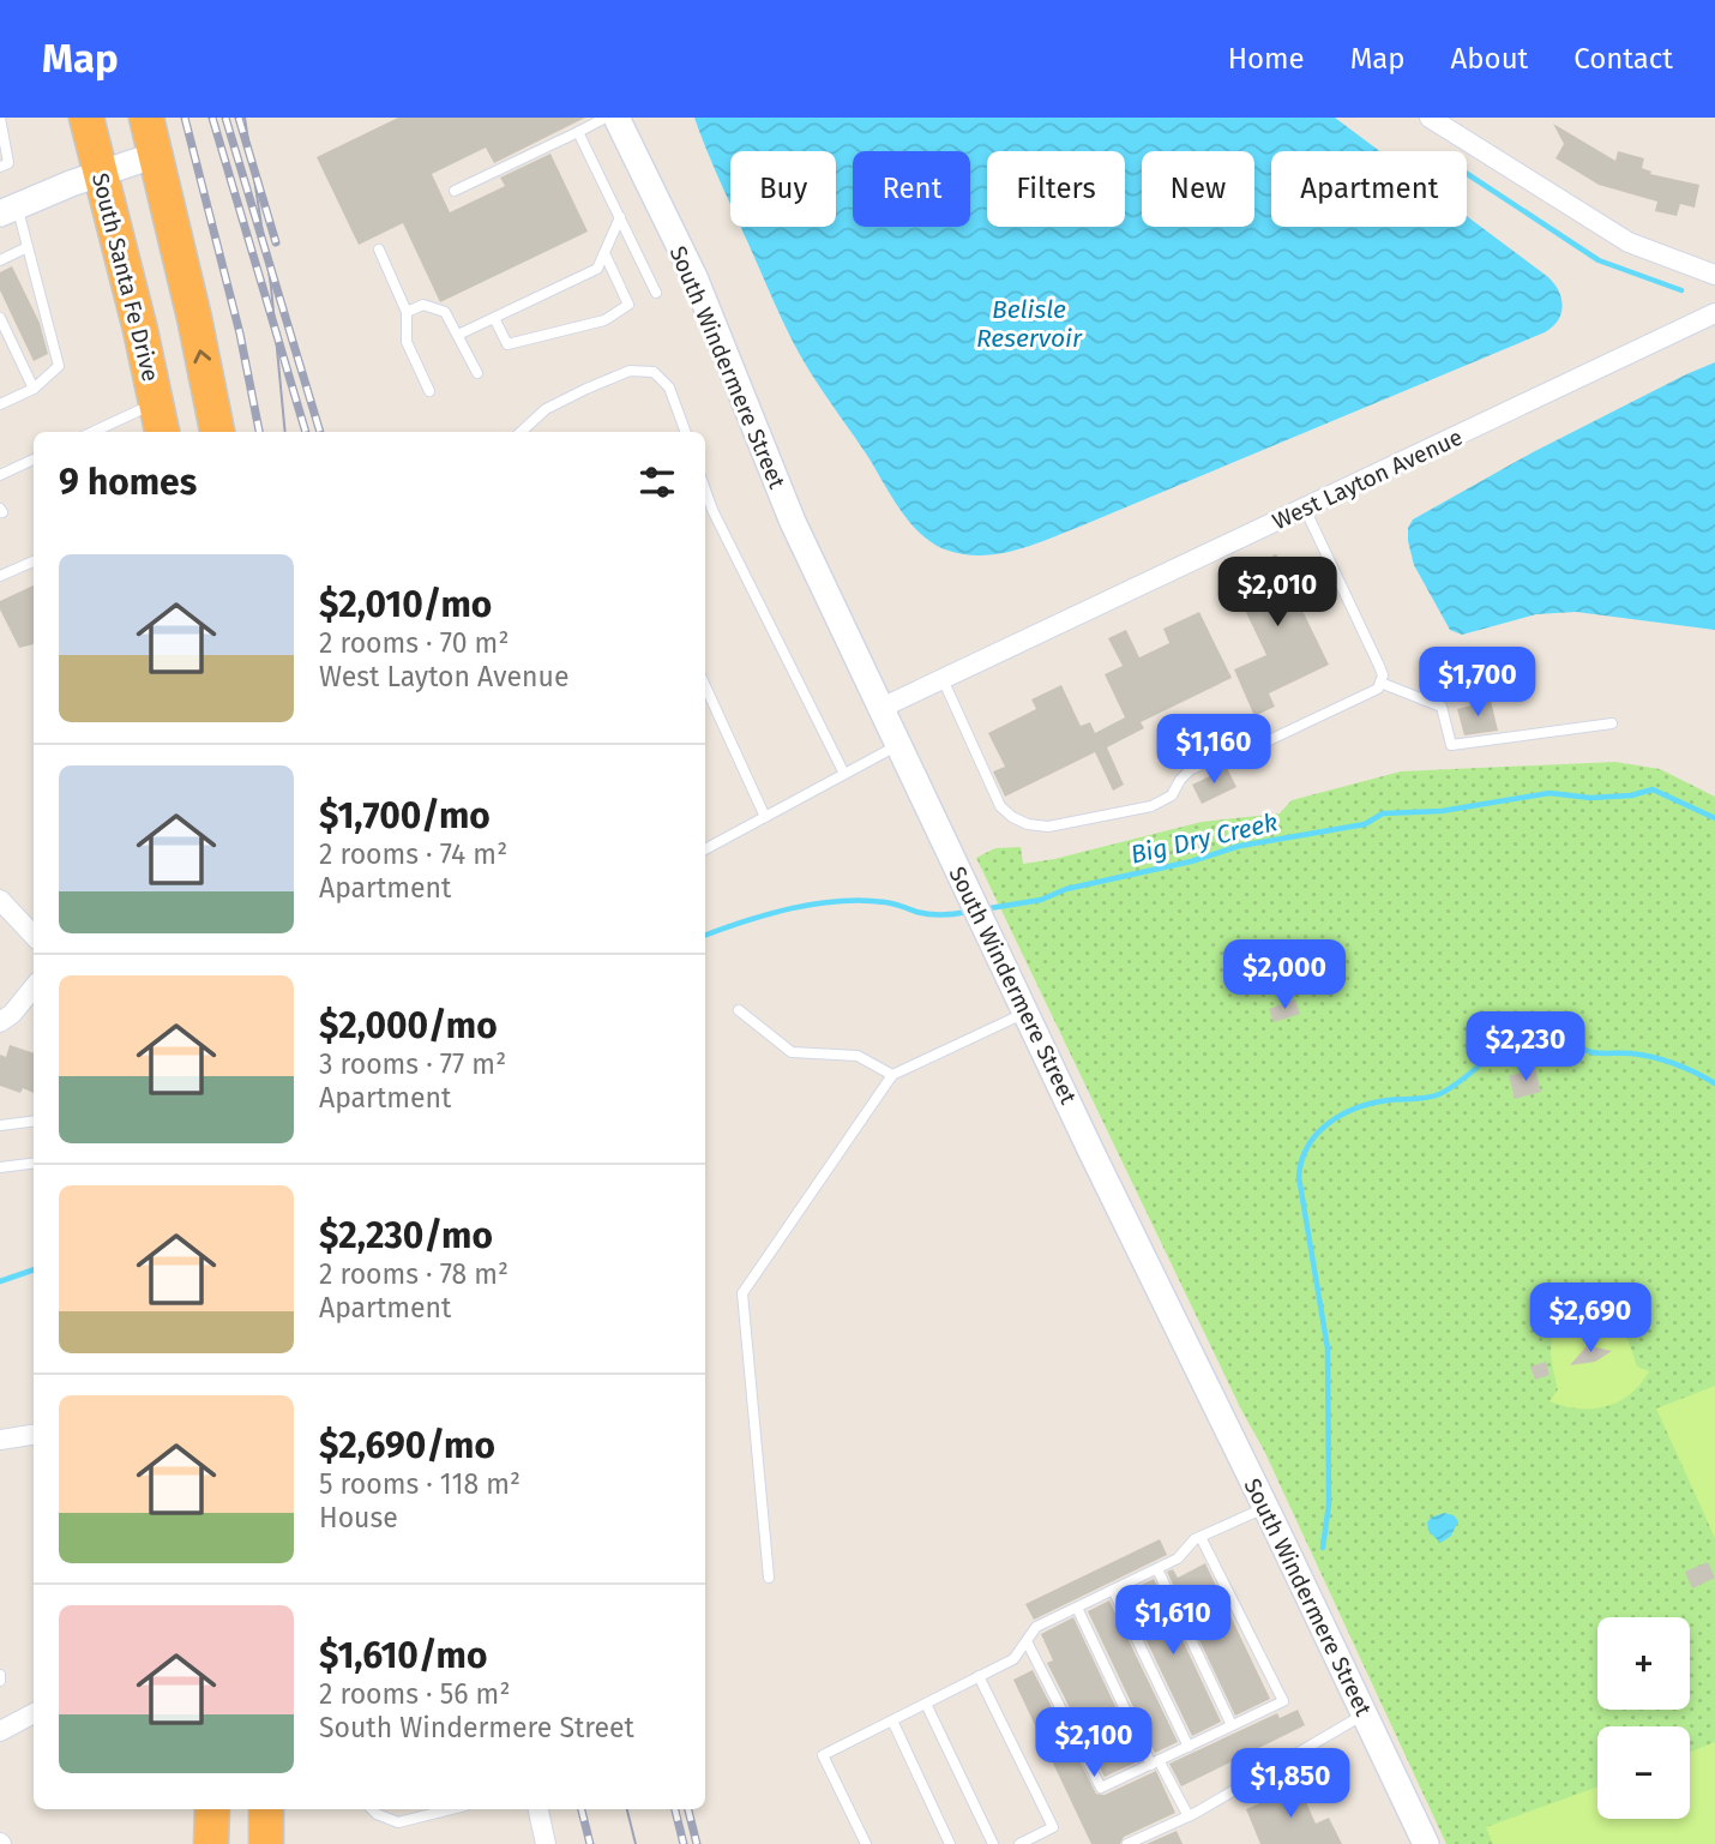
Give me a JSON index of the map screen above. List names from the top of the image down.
{
  "streets": {
    "highway": ["South Santa Fe Drive"],
    "street": ["South Windermere Street", "West Layton Avenue"]
  },
  "crossings": [
    ["South Windermere Street", "West Layton Avenue"]
  ],
  "water": ["Belisle Reservoir", "Big Dry Creek"],
  "page": {
    "header": "Map",
    "nav": [
      "Home",
      "Map",
      "About",
      "Contact"
    ],
    "chip": [
      "Buy",
      "Rent",
      "Filters",
      "New",
      "Apartment"
    ],
    "heading": "9 homes",
    "list": [
      {
        "name": "$2,010/mo",
        "note": "2 rooms · 70 m² · West Layton Avenue"
      },
      {
        "name": "$1,700/mo",
        "note": "2 rooms · 74 m² · Apartment"
      },
      {
        "name": "$2,000/mo",
        "note": "3 rooms · 77 m² · Apartment"
      },
      {
        "name": "$2,230/mo",
        "note": "2 rooms · 78 m² · Apartment"
      },
      {
        "name": "$2,690/mo",
        "note": "5 rooms · 118 m² · House"
      },
      {
        "name": "$1,610/mo",
        "note": "2 rooms · 56 m² · South Windermere Street"
      }
    ],
    "price": [
      "$2,010",
      "$1,700",
      "$1,160",
      "$2,000",
      "$2,230",
      "$2,690",
      "$1,610",
      "$2,100",
      "$1,850"
    ],
    "map_buttons": ["+", "−"]
  }
}
